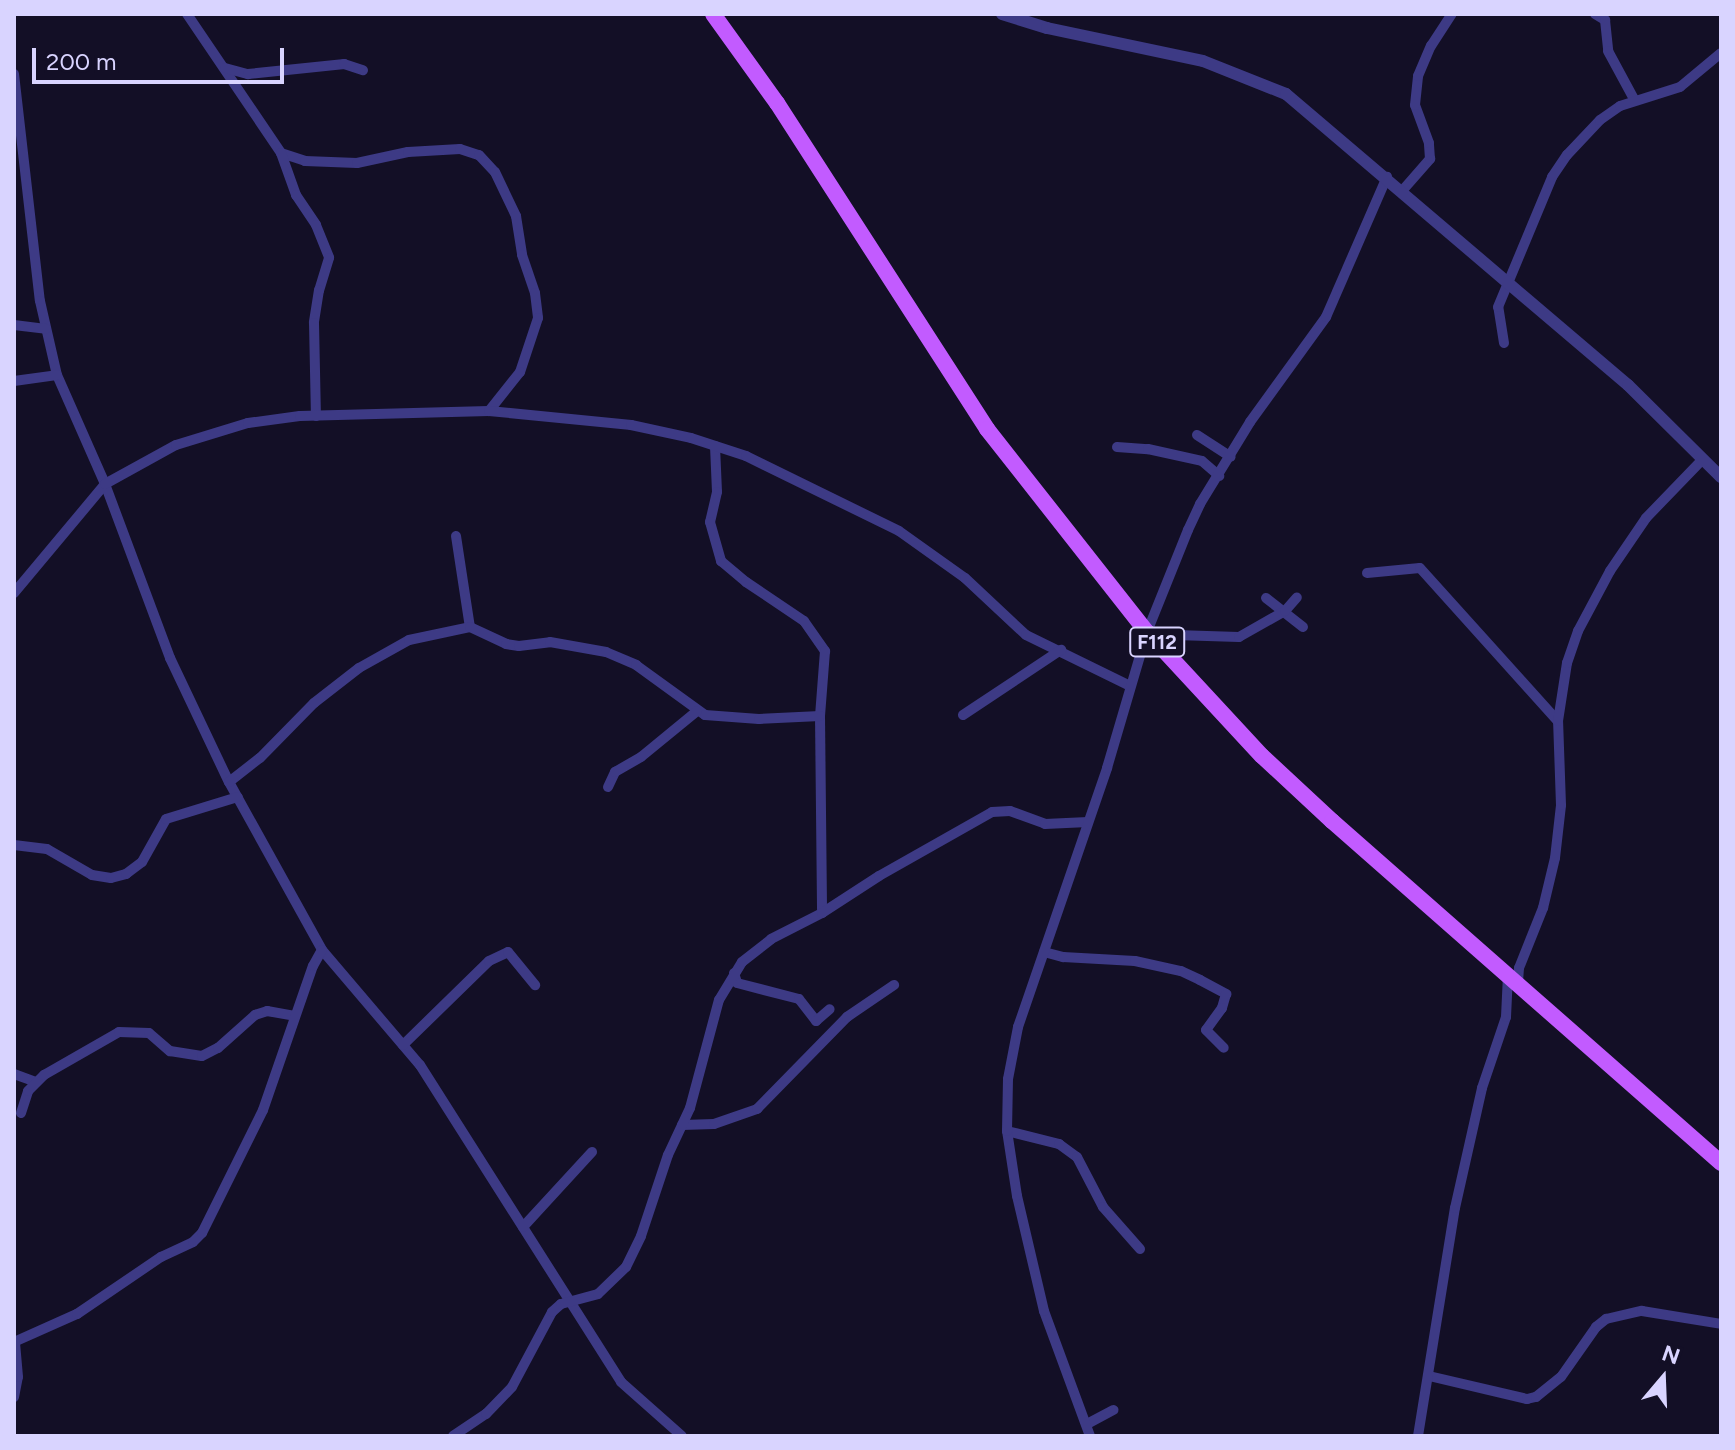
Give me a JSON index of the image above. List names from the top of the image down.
{
  "streets": {
    "main road": ["F112"]
  },
  "scale_bar": "200 m",
  "north": "top"
}
